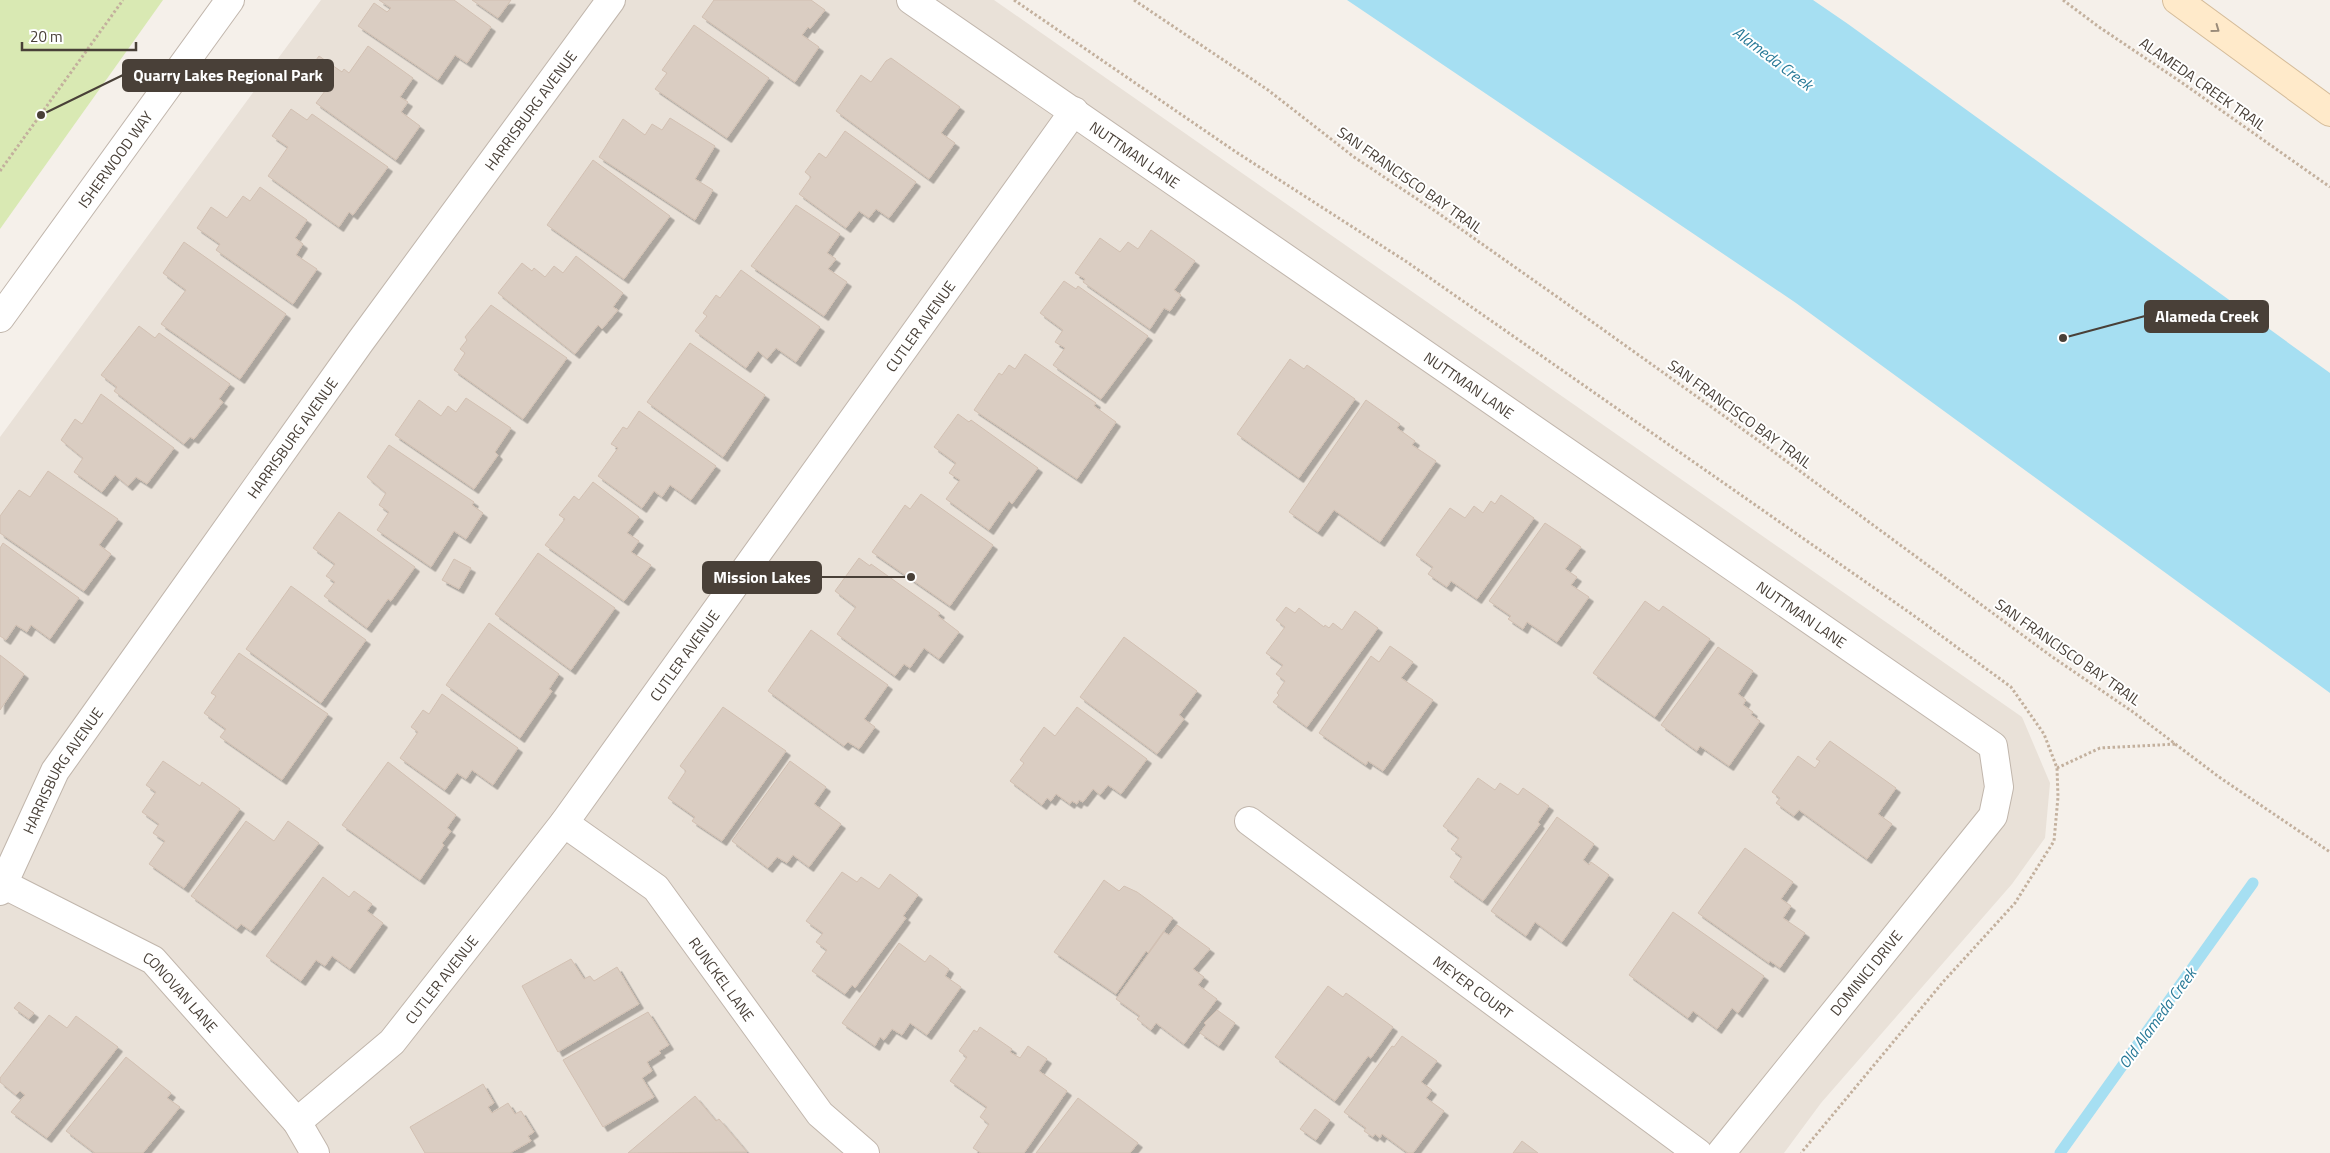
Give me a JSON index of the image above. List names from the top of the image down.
{
  "streets": {
    "street": [
      "HARRISBURG AVENUE",
      "NUTTMAN LANE",
      "ISHERWOOD WAY",
      "CUTLER AVENUE",
      "DOMINICI DRIVE",
      "RUNCKEL LANE",
      "MEYER COURT",
      "CONOVAN LANE"
    ],
    "path": ["ALAMEDA CREEK TRAIL", "SAN FRANCISCO BAY TRAIL"]
  },
  "crossings": [
    ["HARRISBURG AVENUE", "CONOVAN LANE"],
    ["NUTTMAN LANE", "CUTLER AVENUE"],
    ["NUTTMAN LANE", "DOMINICI DRIVE"],
    ["CUTLER AVENUE", "RUNCKEL LANE"],
    ["CUTLER AVENUE", "CONOVAN LANE"]
  ],
  "water": ["Alameda Creek", "Old Alameda Creek"],
  "places": ["Quarry Lakes Regional Park", "Alameda Creek", "Mission Lakes"],
  "scale_bar": "20 m"
}
